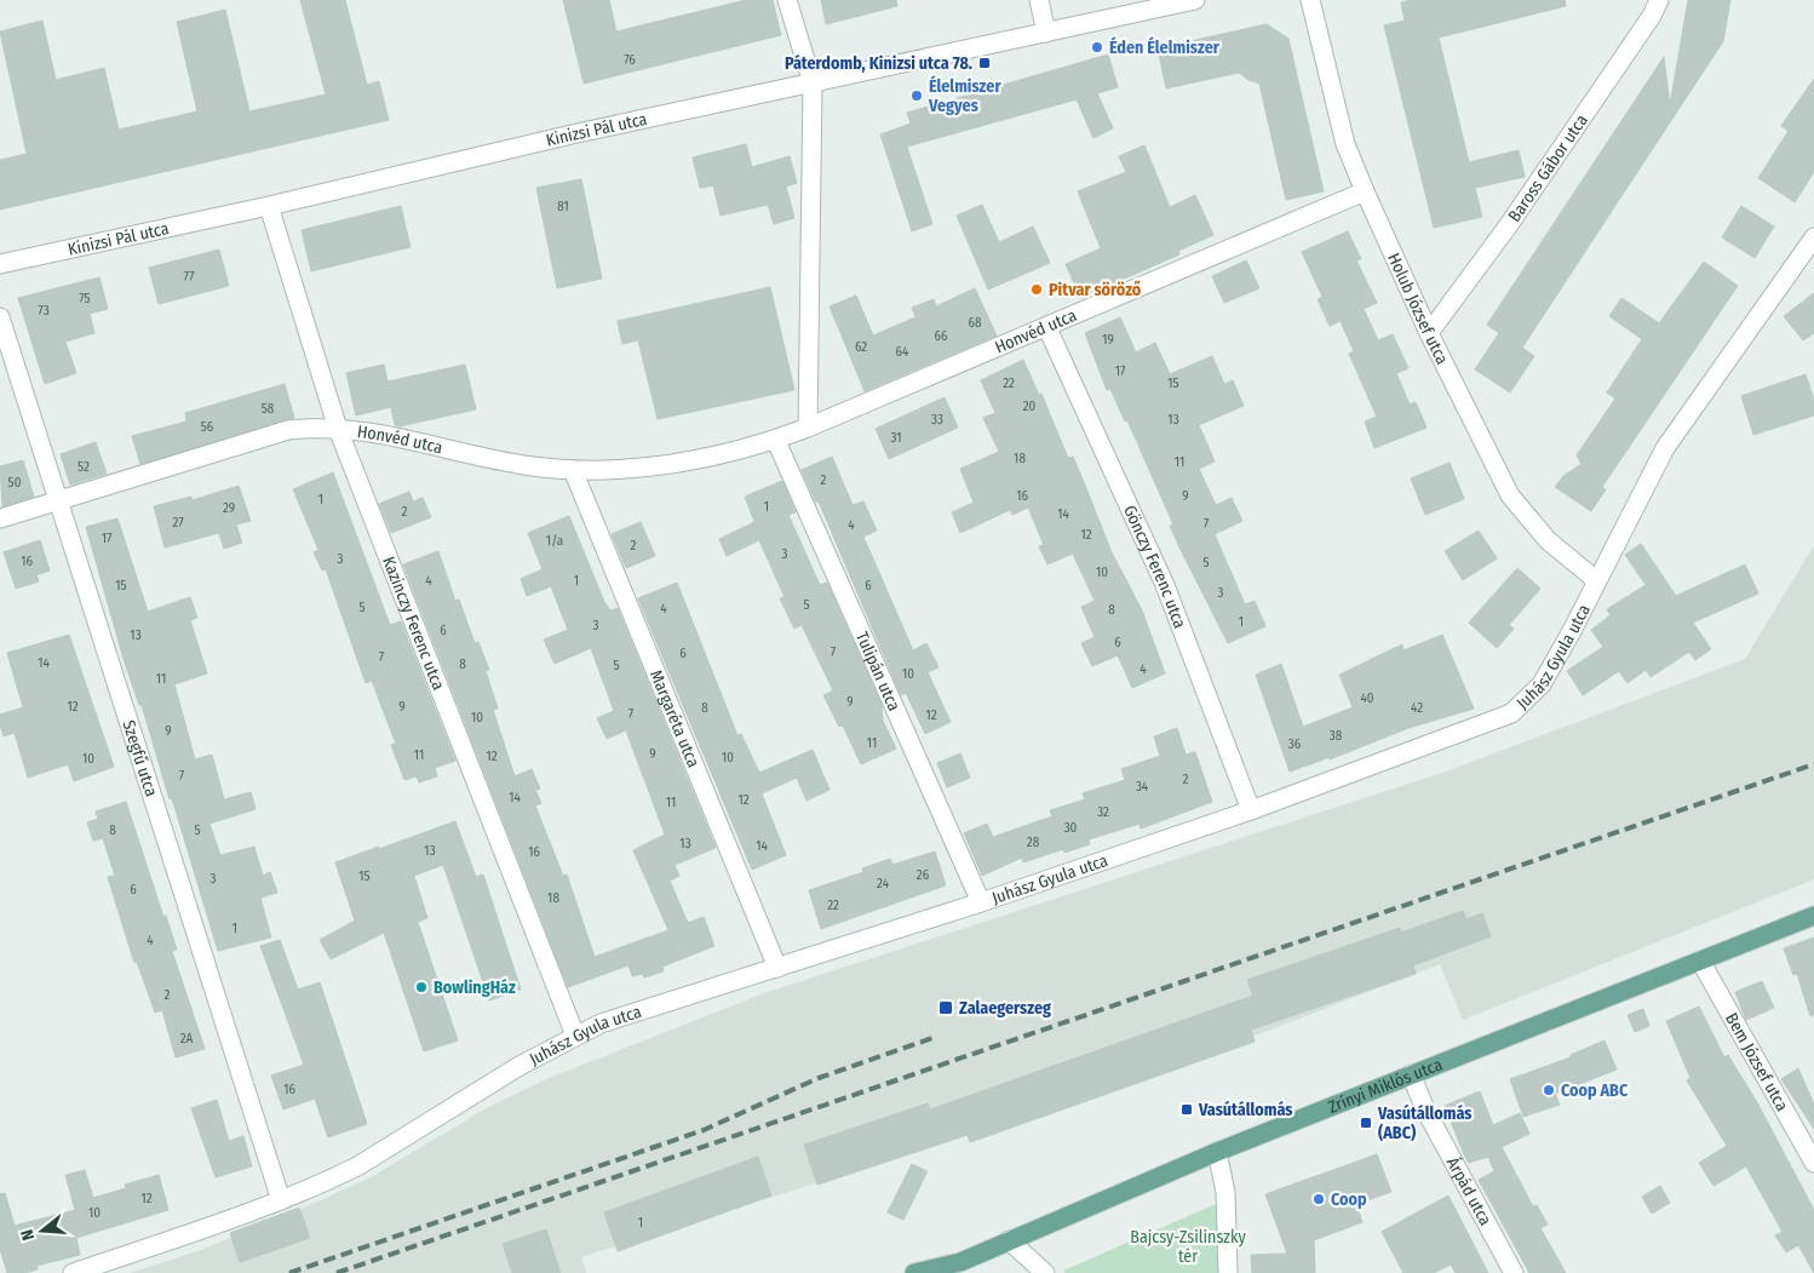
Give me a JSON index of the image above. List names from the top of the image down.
{
  "streets": {
    "main road": ["Zrínyi Miklós utca"],
    "street": [
      "Kinizsi Pál utca",
      "Baross Gábor utca",
      "Holub József utca",
      "Honvéd utca",
      "Gönczy Ferenc utca",
      "Kazinczy Ferenc utca",
      "Juhász Gyula utca",
      "Tulipán utca",
      "Margaréta utca",
      "Szegfű utca",
      "Bem József utca",
      "Árpád utca"
    ]
  },
  "crossings": [
    ["Kinizsi Pál utca", "Kazinczy Ferenc utca"],
    ["Baross Gábor utca", "Holub József utca"],
    ["Holub József utca", "Honvéd utca"],
    ["Holub József utca", "Juhász Gyula utca"],
    ["Honvéd utca", "Gönczy Ferenc utca"],
    ["Honvéd utca", "Kazinczy Ferenc utca"],
    ["Honvéd utca", "Tulipán utca"],
    ["Honvéd utca", "Margaréta utca"],
    ["Honvéd utca", "Szegfű utca"],
    ["Gönczy Ferenc utca", "Juhász Gyula utca"],
    ["Kazinczy Ferenc utca", "Juhász Gyula utca"],
    ["Juhász Gyula utca", "Tulipán utca"],
    ["Juhász Gyula utca", "Margaréta utca"],
    ["Juhász Gyula utca", "Szegfű utca"],
    ["Bem József utca", "Zrínyi Miklós utca"],
    ["Zrínyi Miklós utca", "Árpád utca"]
  ],
  "parks": ["Bajcsy-Zsilinszky tér"],
  "places": {
    "other": [
      "Éden Élelmiszer",
      "Élelmiszer Vegyes",
      "Pitvar söröző",
      "BowlingHáz",
      "Coop ABC",
      "Coop"
    ],
    "transit": [
      "Páterdomb, Kinizsi utca 78.",
      "Zalaegerszeg",
      "Vasútállomás",
      "Vasútállomás (ABC)"
    ]
  },
  "house_numbers": [
    "76",
    "81",
    "77",
    "75",
    "73",
    "68",
    "66",
    "19",
    "62",
    "64",
    "17",
    "22",
    "15",
    "20",
    "58",
    "33",
    "13",
    "56",
    "31",
    "18",
    "11",
    "52",
    "2",
    "50",
    "16",
    "9",
    "1",
    "1",
    "29",
    "2",
    "14",
    "27",
    "7",
    "4",
    "12",
    "17",
    "1/a",
    "2",
    "3",
    "3",
    "16",
    "5",
    "10",
    "4",
    "1",
    "15",
    "6",
    "3",
    "5",
    "5",
    "4",
    "8",
    "1",
    "3",
    "6",
    "13",
    "6",
    "7",
    "6",
    "7",
    "14",
    "8",
    "5",
    "4",
    "10",
    "11",
    "40",
    "9",
    "12",
    "9",
    "8",
    "42",
    "7",
    "12",
    "10",
    "9",
    "38",
    "11",
    "36",
    "9",
    "11",
    "12",
    "10",
    "10",
    "7",
    "2",
    "34",
    "14",
    "12",
    "11",
    "32",
    "30",
    "8",
    "5",
    "28",
    "13",
    "14",
    "13",
    "16",
    "26",
    "15",
    "3",
    "24",
    "6",
    "18",
    "22",
    "1",
    "4",
    "2",
    "2A",
    "16",
    "12",
    "10",
    "1"
  ],
  "north": "left"
}
